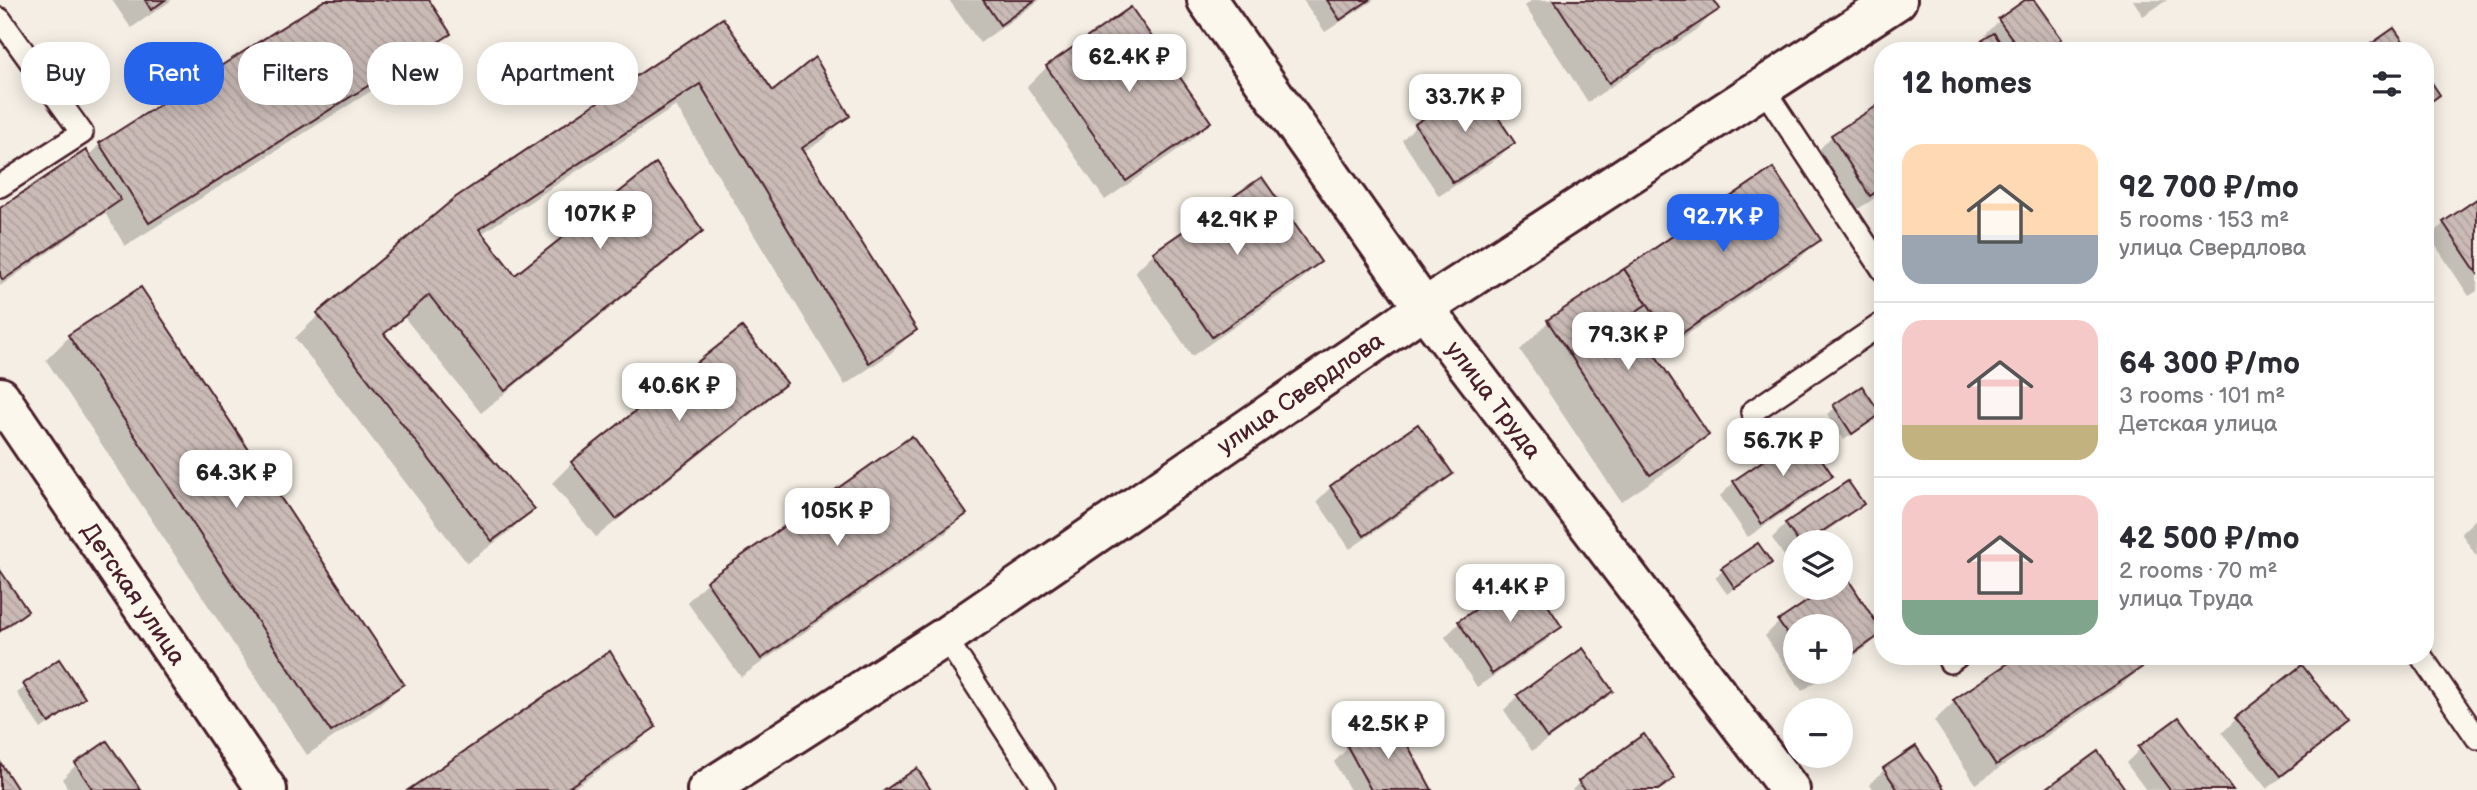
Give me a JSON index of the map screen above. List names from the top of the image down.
{
  "streets": {
    "street": ["улица Свердлова", "улица Труда", "Детская улица"]
  },
  "crossings": [
    ["улица Свердлова", "улица Труда"]
  ],
  "page": {
    "price": [
      "62.4K ₽",
      "33.7K ₽",
      "107K ₽",
      "92.7K ₽",
      "42.9K ₽",
      "79.3K ₽",
      "40.6K ₽",
      "56.7K ₽",
      "64.3K ₽",
      "105K ₽",
      "41.4K ₽",
      "42.5K ₽"
    ],
    "chip": [
      "Buy",
      "Rent",
      "Filters",
      "New",
      "Apartment"
    ],
    "heading": "12 homes",
    "list": [
      {
        "name": "92 700 ₽/mo",
        "note": "5 rooms · 153 m² · улица Свердлова"
      },
      {
        "name": "64 300 ₽/mo",
        "note": "3 rooms · 101 m² · Детская улица"
      },
      {
        "name": "42 500 ₽/mo",
        "note": "2 rooms · 70 m² · улица Труда"
      }
    ],
    "map_buttons": ["+", "−"]
  }
}
